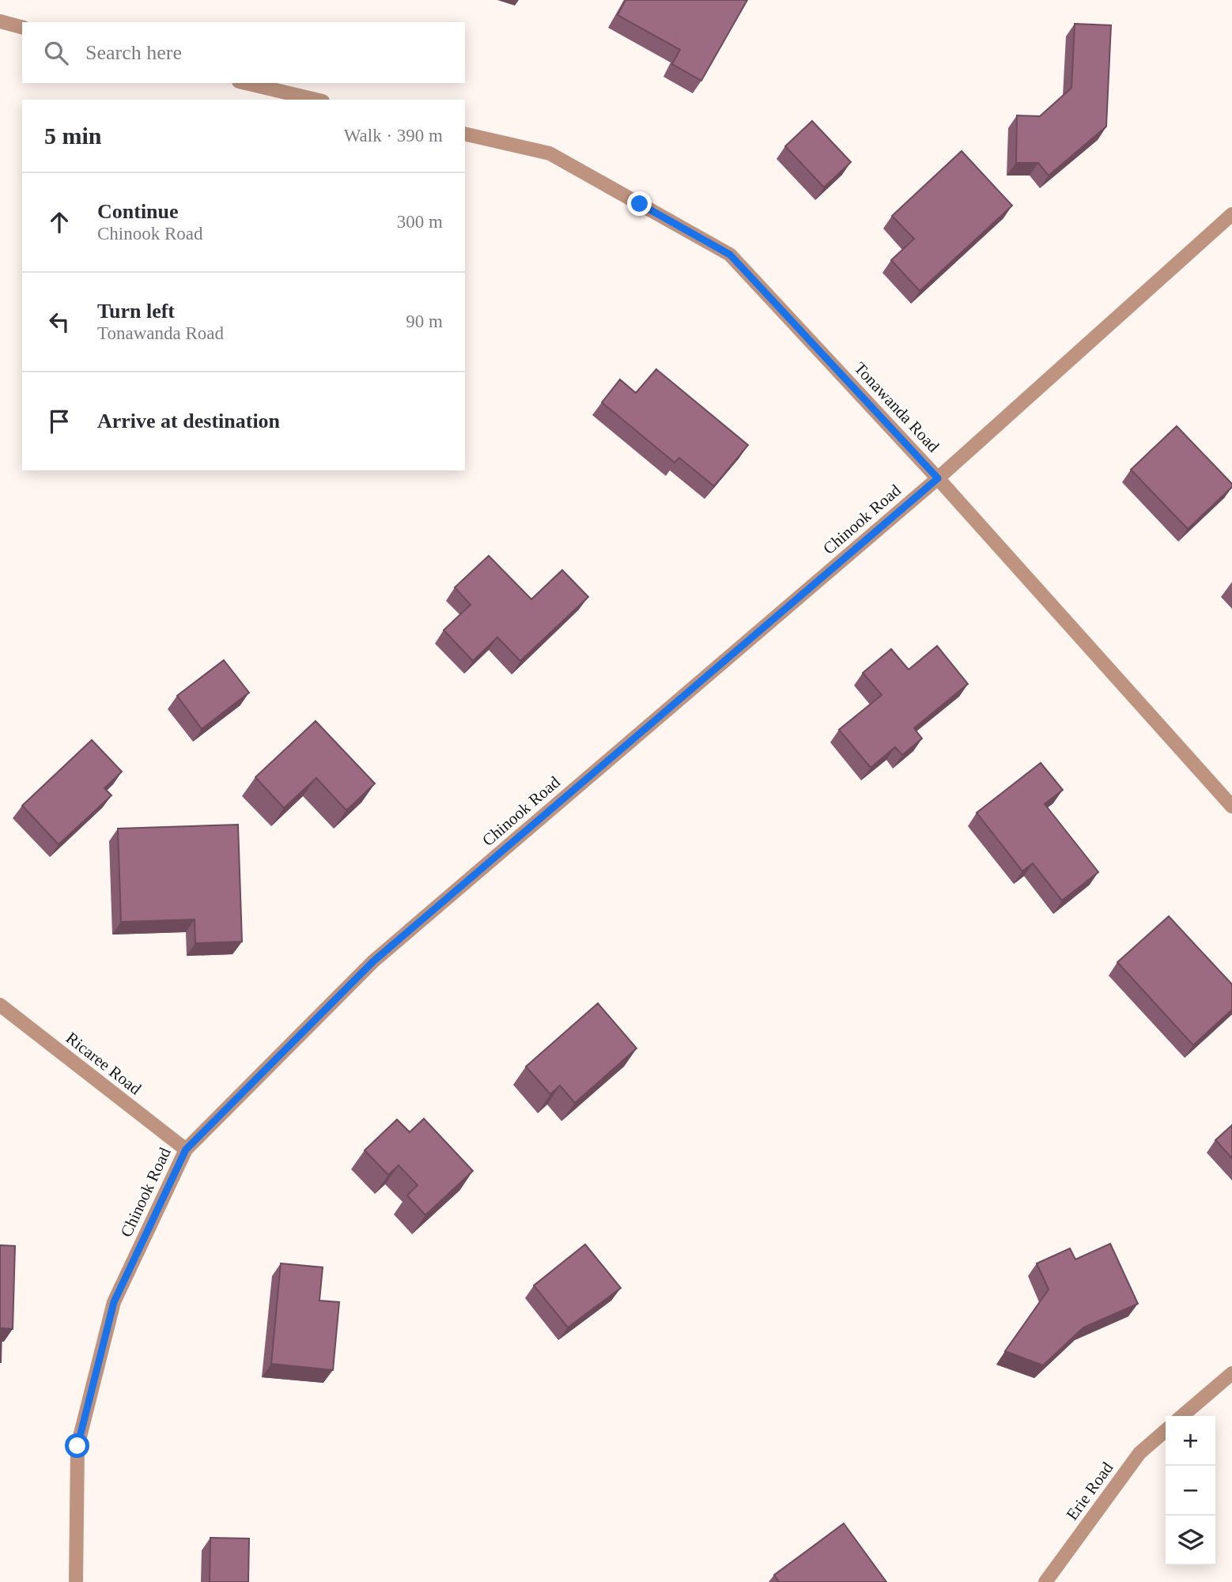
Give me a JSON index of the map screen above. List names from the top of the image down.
{
  "streets": {
    "street": [
      "Tonawanda Road",
      "Chinook Road",
      "Ricaree Road",
      "Erie Road"
    ]
  },
  "crossings": [
    ["Tonawanda Road", "Chinook Road"],
    ["Chinook Road", "Ricaree Road"]
  ],
  "page": {
    "search": "Search here",
    "heading": ["5 min", "Walk · 390 m"],
    "list": [
      ["Continue", "Chinook Road", "300 m"],
      ["Turn left", "Tonawanda Road", "90 m"],
      "Arrive at destination"
    ],
    "map_buttons": ["+", "−"]
  }
}
